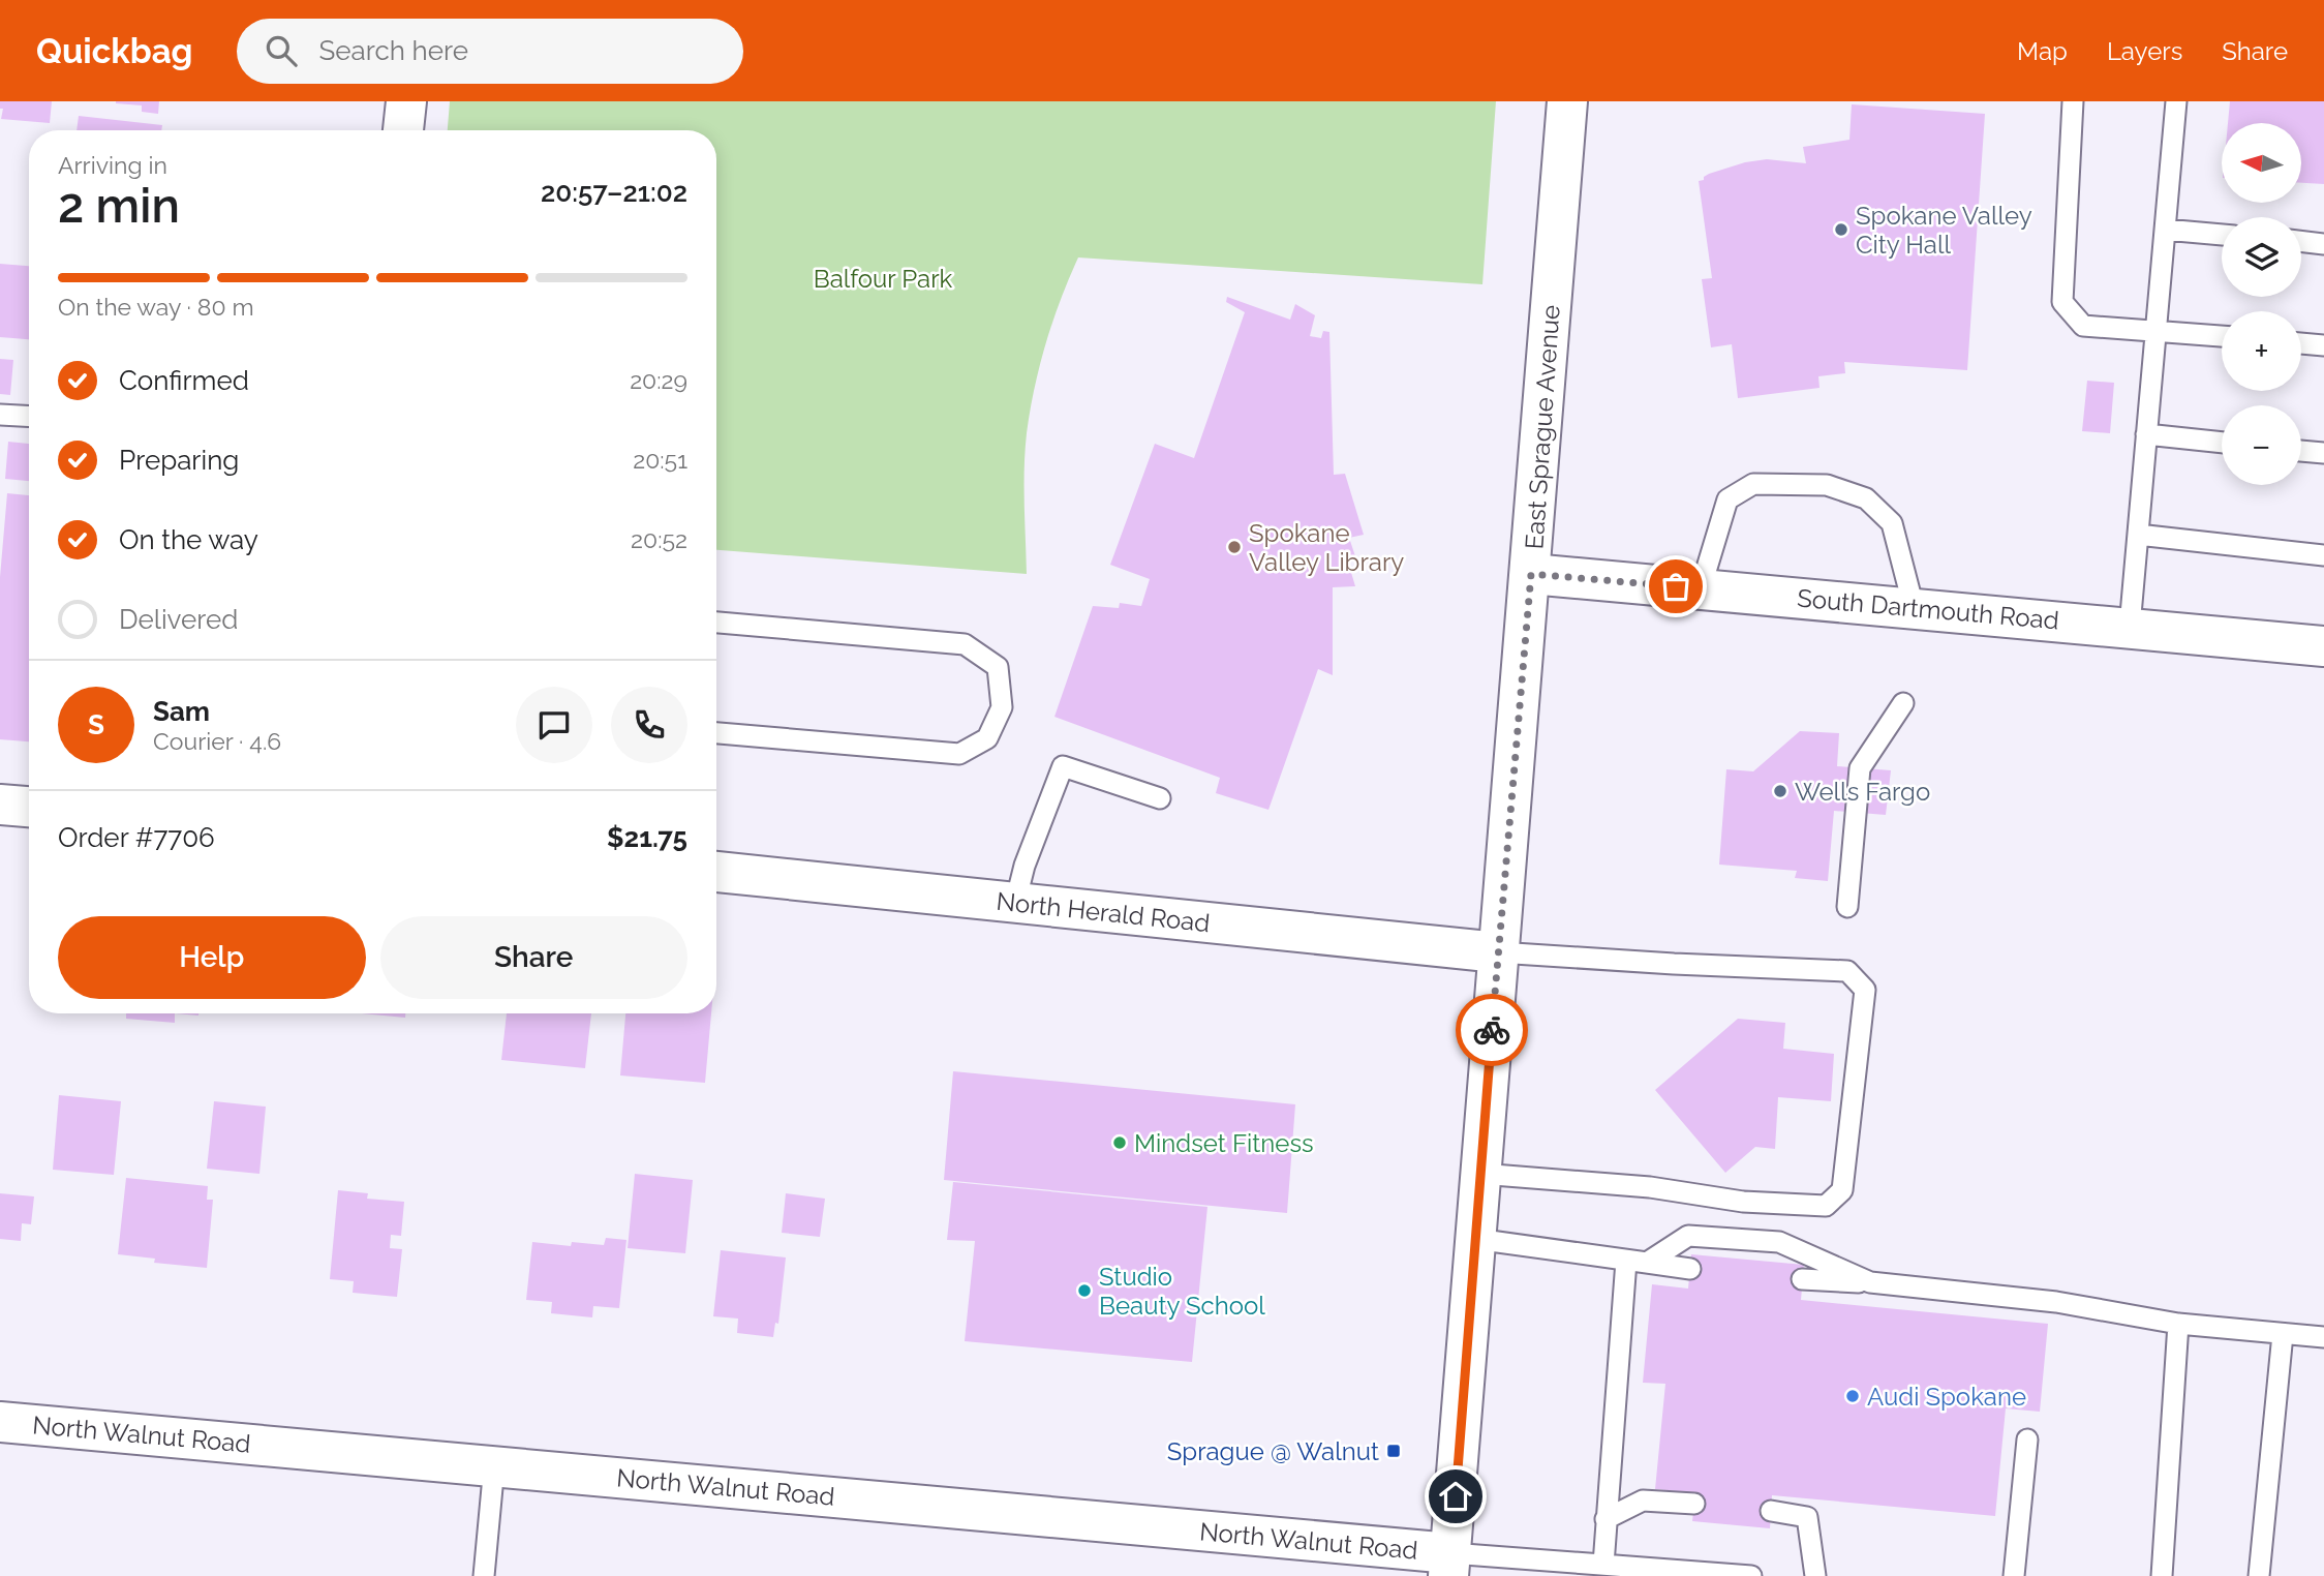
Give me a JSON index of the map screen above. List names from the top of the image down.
{
  "streets": {
    "street": [
      "East Sprague Avenue",
      "South Dartmouth Road",
      "North Herald Road",
      "North Walnut Road"
    ]
  },
  "crossings": [
    ["East Sprague Avenue", "South Dartmouth Road"],
    ["East Sprague Avenue", "North Herald Road"],
    ["East Sprague Avenue", "North Walnut Road"]
  ],
  "parks": ["Balfour Park"],
  "places": {
    "other": [
      "Spokane Valley City Hall",
      "Spokane Valley Library",
      "Wells Fargo",
      "Mindset Fitness",
      "Studio Beauty School",
      "Audi Spokane"
    ],
    "transit": ["Sprague @ Walnut"]
  },
  "north": "left",
  "page": {
    "header": "Quickbag",
    "search": "Search here",
    "nav": ["Map", "Layers", "Share"],
    "map_buttons": ["+", "−"],
    "heading": ["2 min", "Arriving in", "20:57–21:02"],
    "panel": [
      "Sam",
      "Courier · 4.6",
      "Order #7706",
      "$21.75"
    ],
    "bar": "On the way · 80 m",
    "list": [
      ["Confirmed", "20:29"],
      ["Preparing", "20:51"],
      ["On the way", "20:52"],
      "Delivered"
    ],
    "round": "S",
    "buttons": ["Help", "Share"]
  }
}
